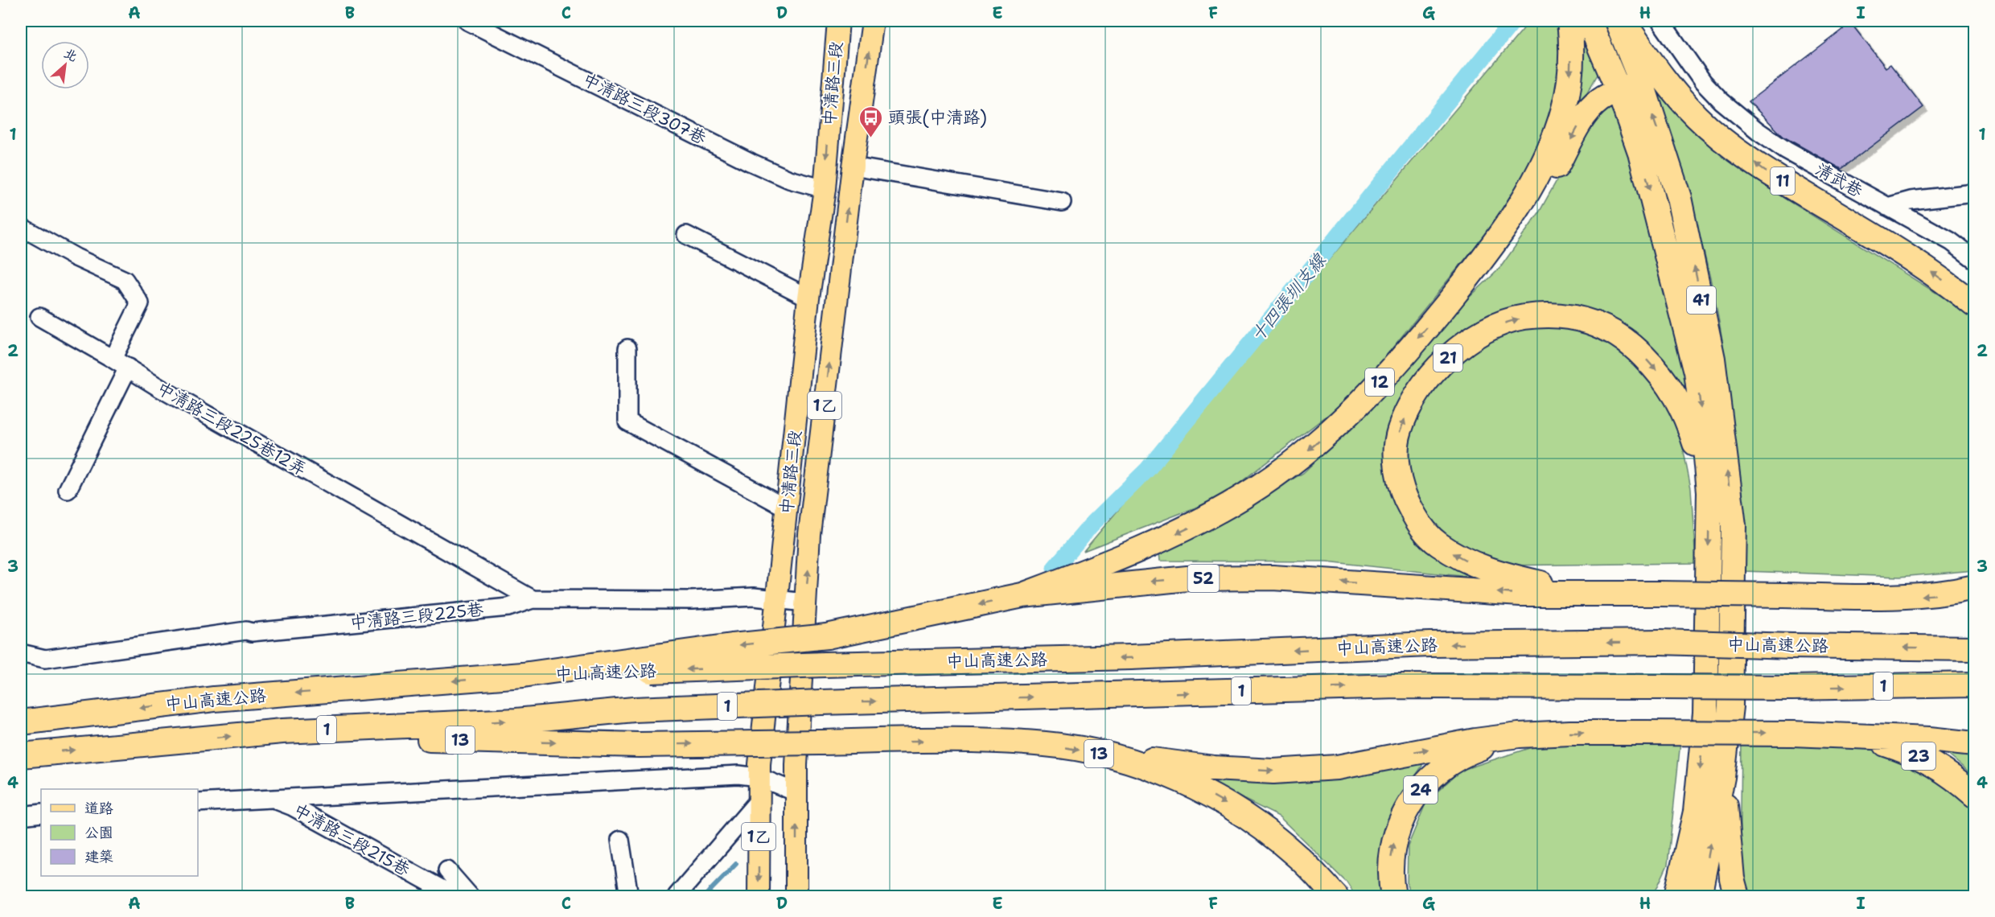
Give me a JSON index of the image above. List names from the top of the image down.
{
  "streets": {
    "highway": [
      "11",
      "41",
      "21",
      "12",
      "52",
      "中山高速公路",
      "1",
      "13",
      "23",
      "24"
    ],
    "main road": ["中清路三段", "1乙"],
    "street": [
      "中清路三段307巷",
      "清武巷",
      "中清路三段225巷12弄",
      "中清路三段225巷",
      "中清路三段215巷"
    ]
  },
  "crossings": [
    ["中清路三段", "中清路三段307巷"],
    ["中清路三段", "中清路三段225巷"],
    ["21", "52"],
    ["12", "52"],
    ["中清路三段225巷12弄", "中清路三段225巷"],
    ["52", "中山高速公路"],
    ["1", "13"]
  ],
  "water": ["十四張圳支線"],
  "places": {
    "bus stop": ["頭張(中清路)"]
  },
  "legend": ["道路", "公園", "建築"],
  "north": "top right",
  "grid": {
    "columns": [
      "A",
      "B",
      "C",
      "D",
      "E",
      "F",
      "G",
      "H",
      "I"
    ],
    "rows": [
      "1",
      "2",
      "3",
      "4"
    ]
  }
}
